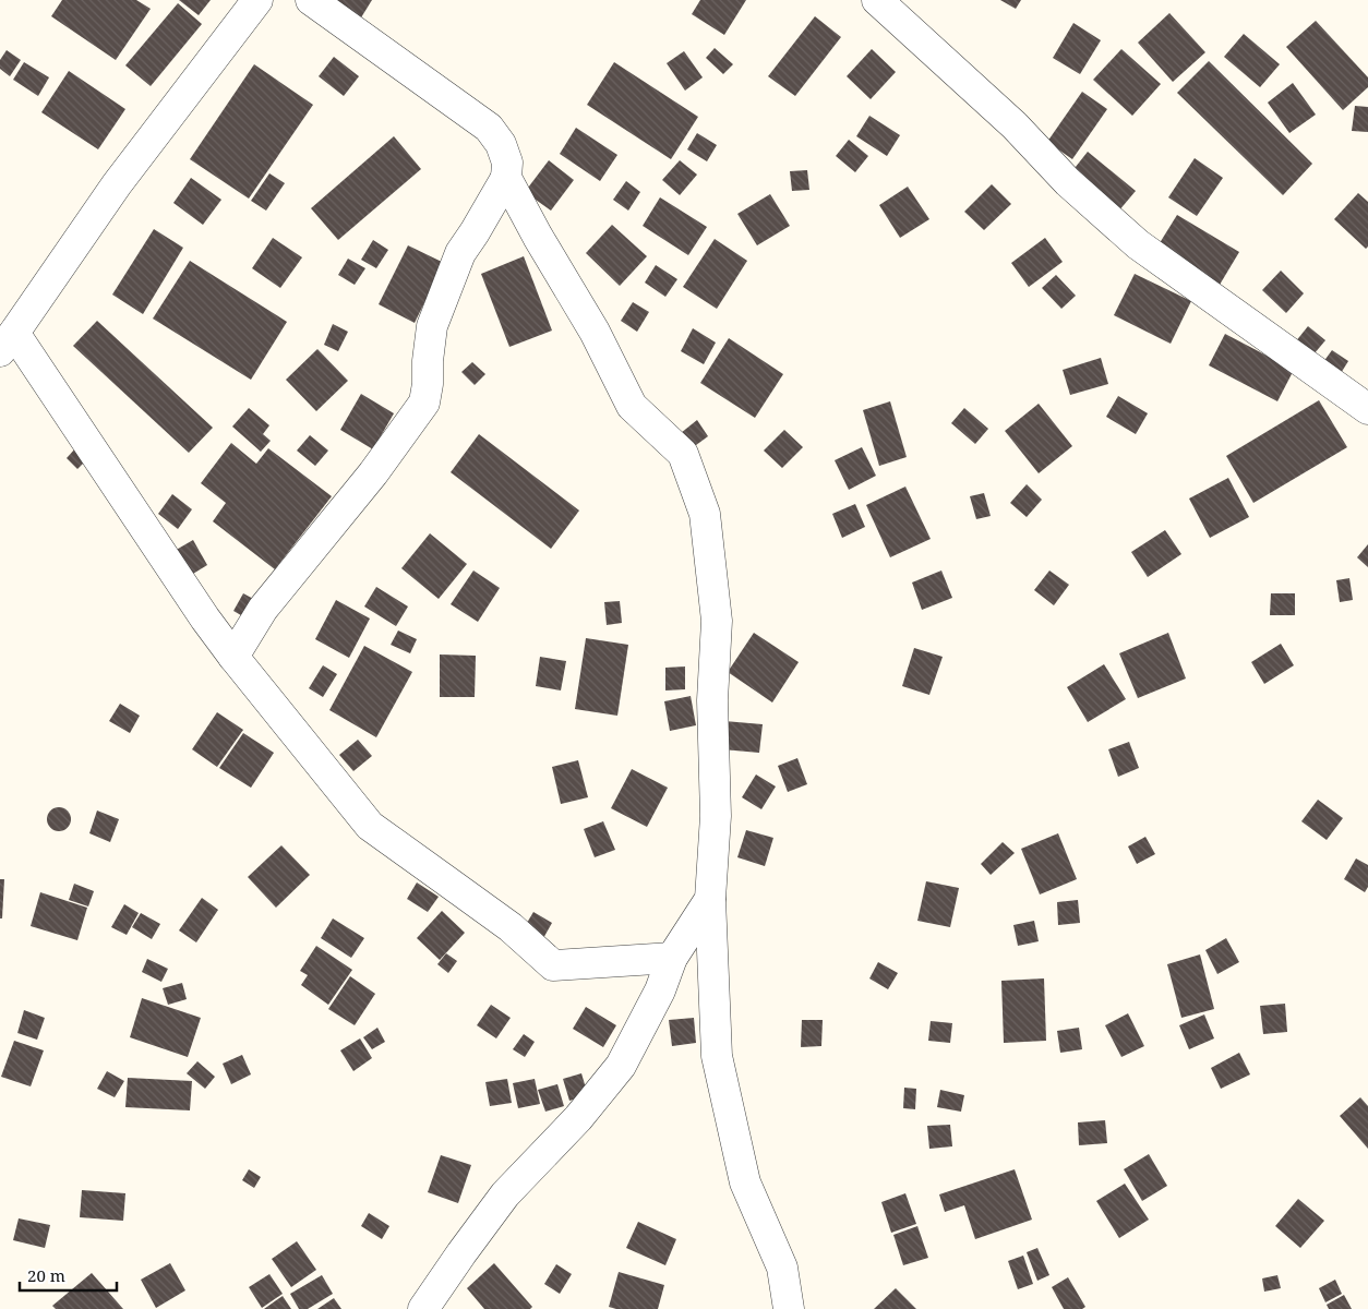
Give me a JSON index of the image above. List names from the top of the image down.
{
  "scale_bar": "20 m"
}
